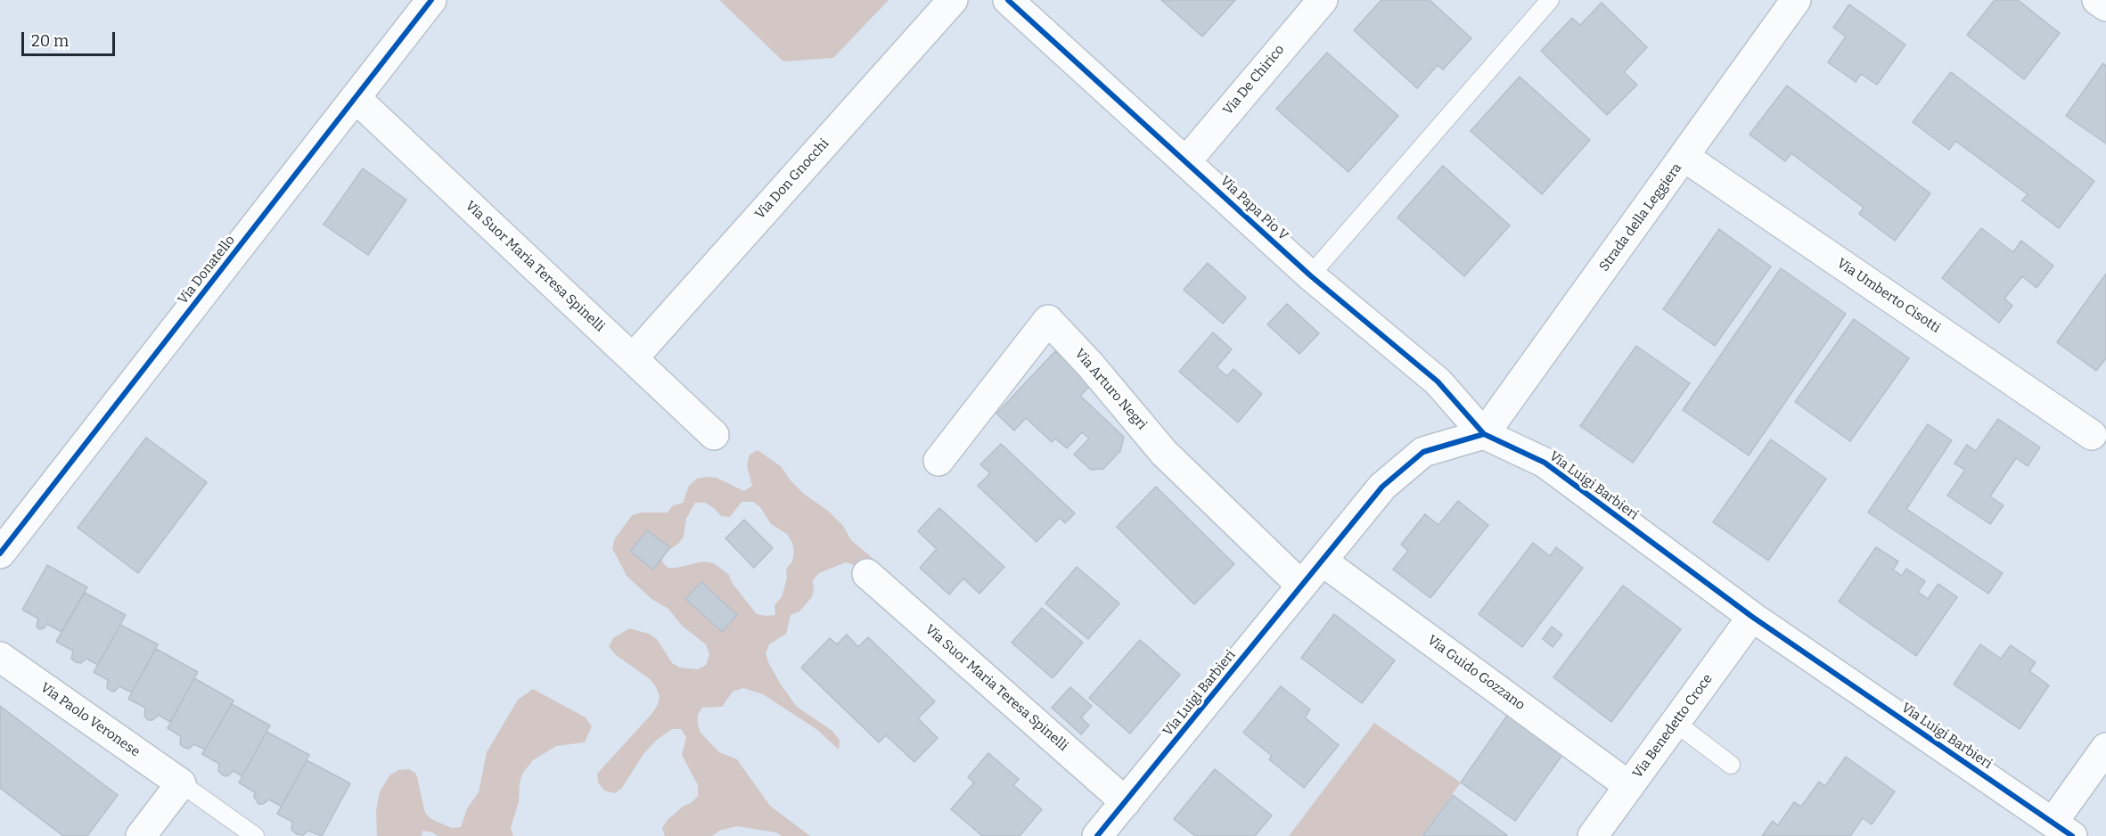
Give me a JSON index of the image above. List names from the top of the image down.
{
  "streets": {
    "street": [
      "Via De Chirico",
      "Via Don Gnocchi",
      "Via Papa Pio V",
      "Strada della Leggiera",
      "Via Suor Maria Teresa Spinelli",
      "Via Donatello",
      "Via Umberto Cisotti",
      "Via Arturo Negri",
      "Via Luigi Barbieri",
      "Via Guido Gozzano",
      "Via Paolo Veronese",
      "Via Benedetto Croce"
    ]
  },
  "crossings": [
    ["Via De Chirico", "Via Papa Pio V"],
    ["Via Don Gnocchi", "Via Suor Maria Teresa Spinelli"],
    ["Via Papa Pio V", "Strada della Leggiera"],
    ["Via Papa Pio V", "Via Luigi Barbieri"],
    ["Strada della Leggiera", "Via Umberto Cisotti"],
    ["Strada della Leggiera", "Via Luigi Barbieri"],
    ["Via Suor Maria Teresa Spinelli", "Via Donatello"],
    ["Via Suor Maria Teresa Spinelli", "Via Luigi Barbieri"],
    ["Via Arturo Negri", "Via Luigi Barbieri"],
    ["Via Luigi Barbieri", "Via Guido Gozzano"],
    ["Via Luigi Barbieri", "Via Benedetto Croce"],
    ["Via Guido Gozzano", "Via Benedetto Croce"]
  ],
  "scale_bar": "20 m"
}
